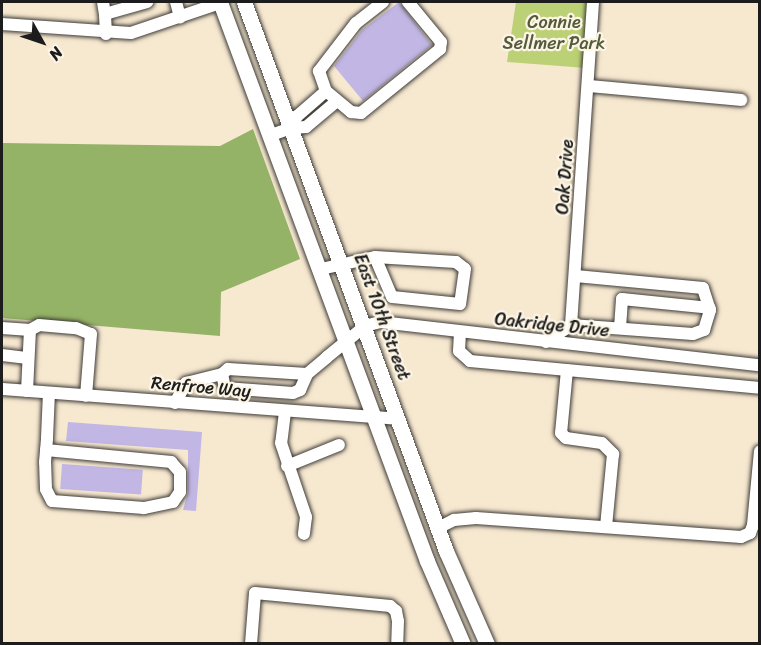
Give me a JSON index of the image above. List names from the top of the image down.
{
  "streets": {
    "main road": ["East 10th Street"],
    "street": ["Oak Drive", "Oakridge Drive", "Renfroe Way"]
  },
  "crossings": [
    ["East 10th Street", "Oakridge Drive"],
    ["East 10th Street", "Renfroe Way"]
  ],
  "parks": ["Connie Sellmer Park"],
  "north": "bottom right"
}
